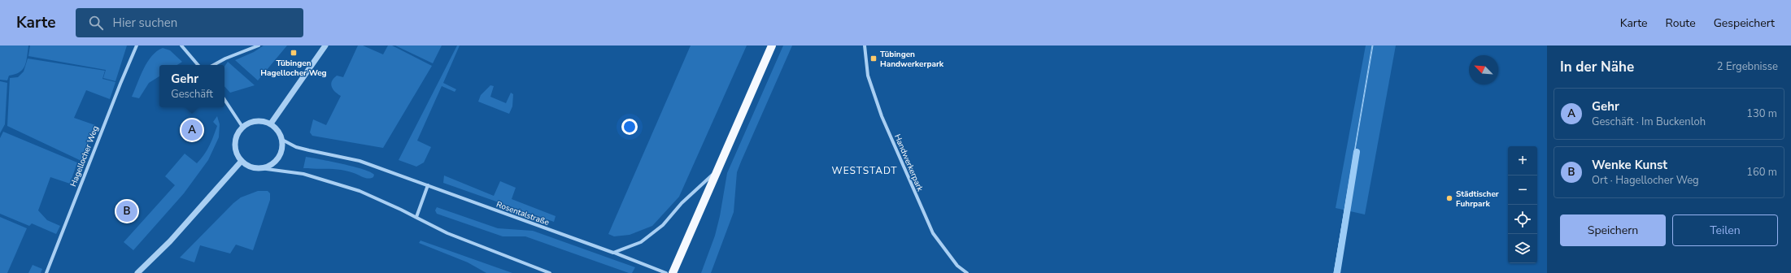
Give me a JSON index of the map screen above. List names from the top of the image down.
{
  "streets": {
    "street": ["Hagellocher Weg", "Handwerkerpark", "Rosentalstraße"]
  },
  "districts": ["WESTSTADT"],
  "places": {
    "transit": ["Tübingen Hagellocher Weg", "Tübingen Handwerkerpark"],
    "other": ["Städtischer Fuhrpark"]
  },
  "north": "top left",
  "page": {
    "header": "Karte",
    "search": "Hier suchen",
    "nav": ["Karte", "Route", "Gespeichert"],
    "heading": ["In der Nähe", "2 Ergebnisse"],
    "popup": ["Gehr", "Geschäft"],
    "list": [
      {
        "mark": "A",
        "name": "Gehr",
        "note": "Geschäft · Im Buckenloh",
        "value": "130 m"
      },
      {
        "mark": "B",
        "name": "Wenke Kunst",
        "note": "Ort · Hagellocher Weg",
        "value": "160 m"
      }
    ],
    "pins": ["A", "B"],
    "map_buttons": ["+", "−"],
    "buttons": ["Speichern", "Teilen"]
  }
}
